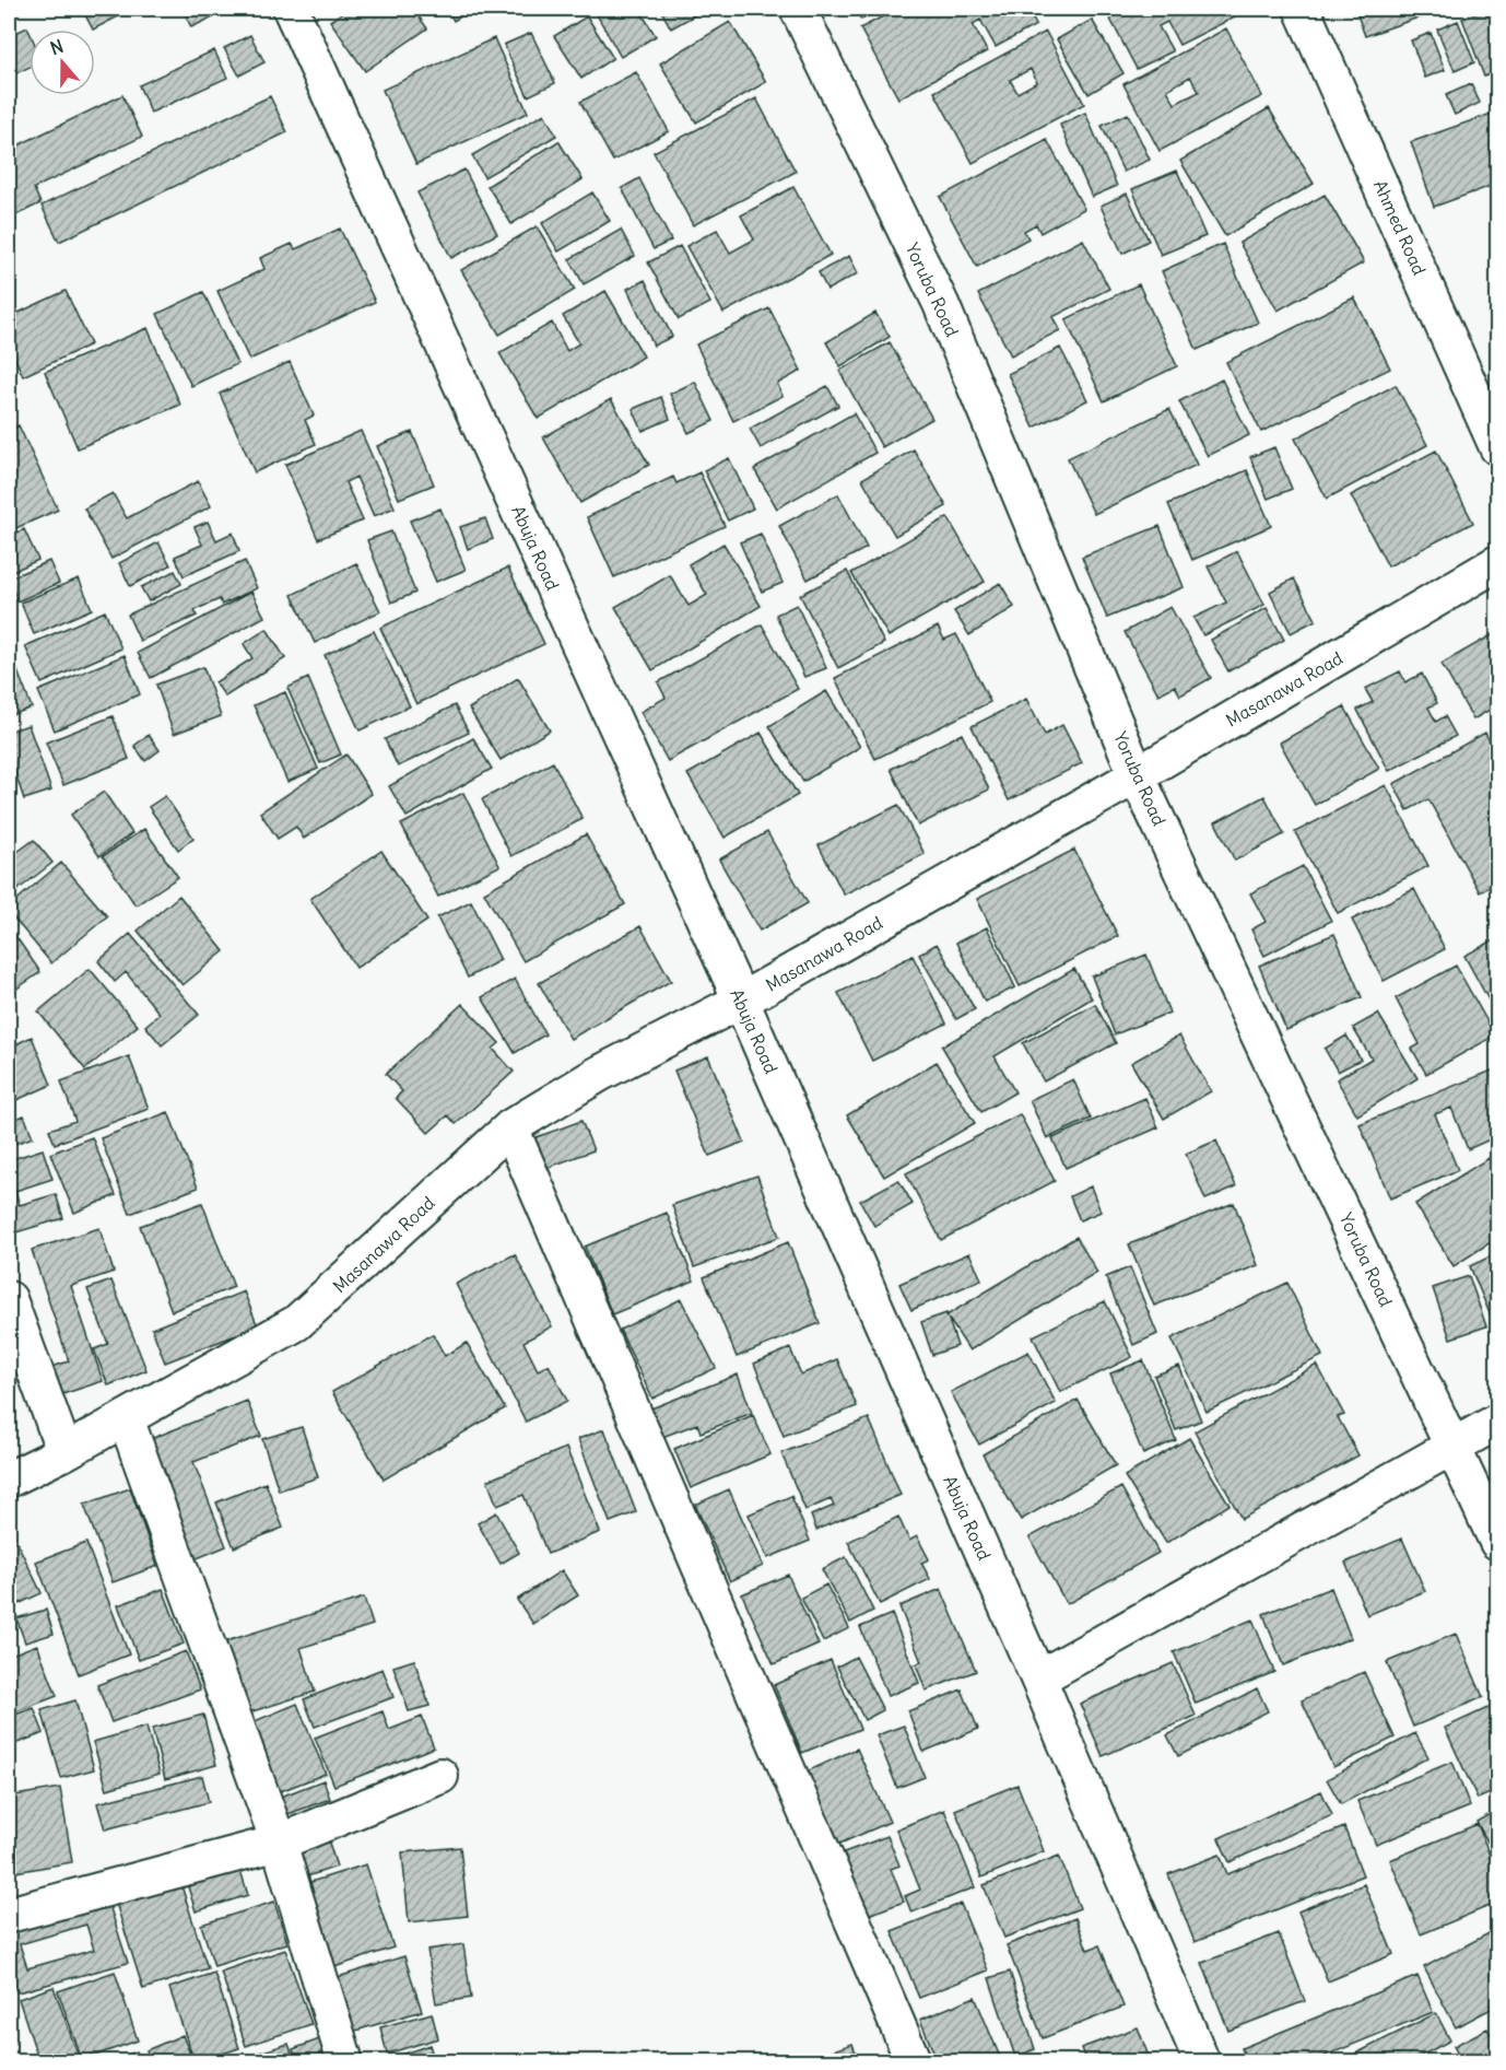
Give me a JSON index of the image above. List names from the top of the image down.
{
  "streets": {
    "street": [
      "Ahmed Road",
      "Yoruba Road",
      "Abuja Road",
      "Masanawa Road"
    ]
  },
  "crossings": [
    ["Yoruba Road", "Masanawa Road"],
    ["Abuja Road", "Masanawa Road"]
  ],
  "north": "top"
}
